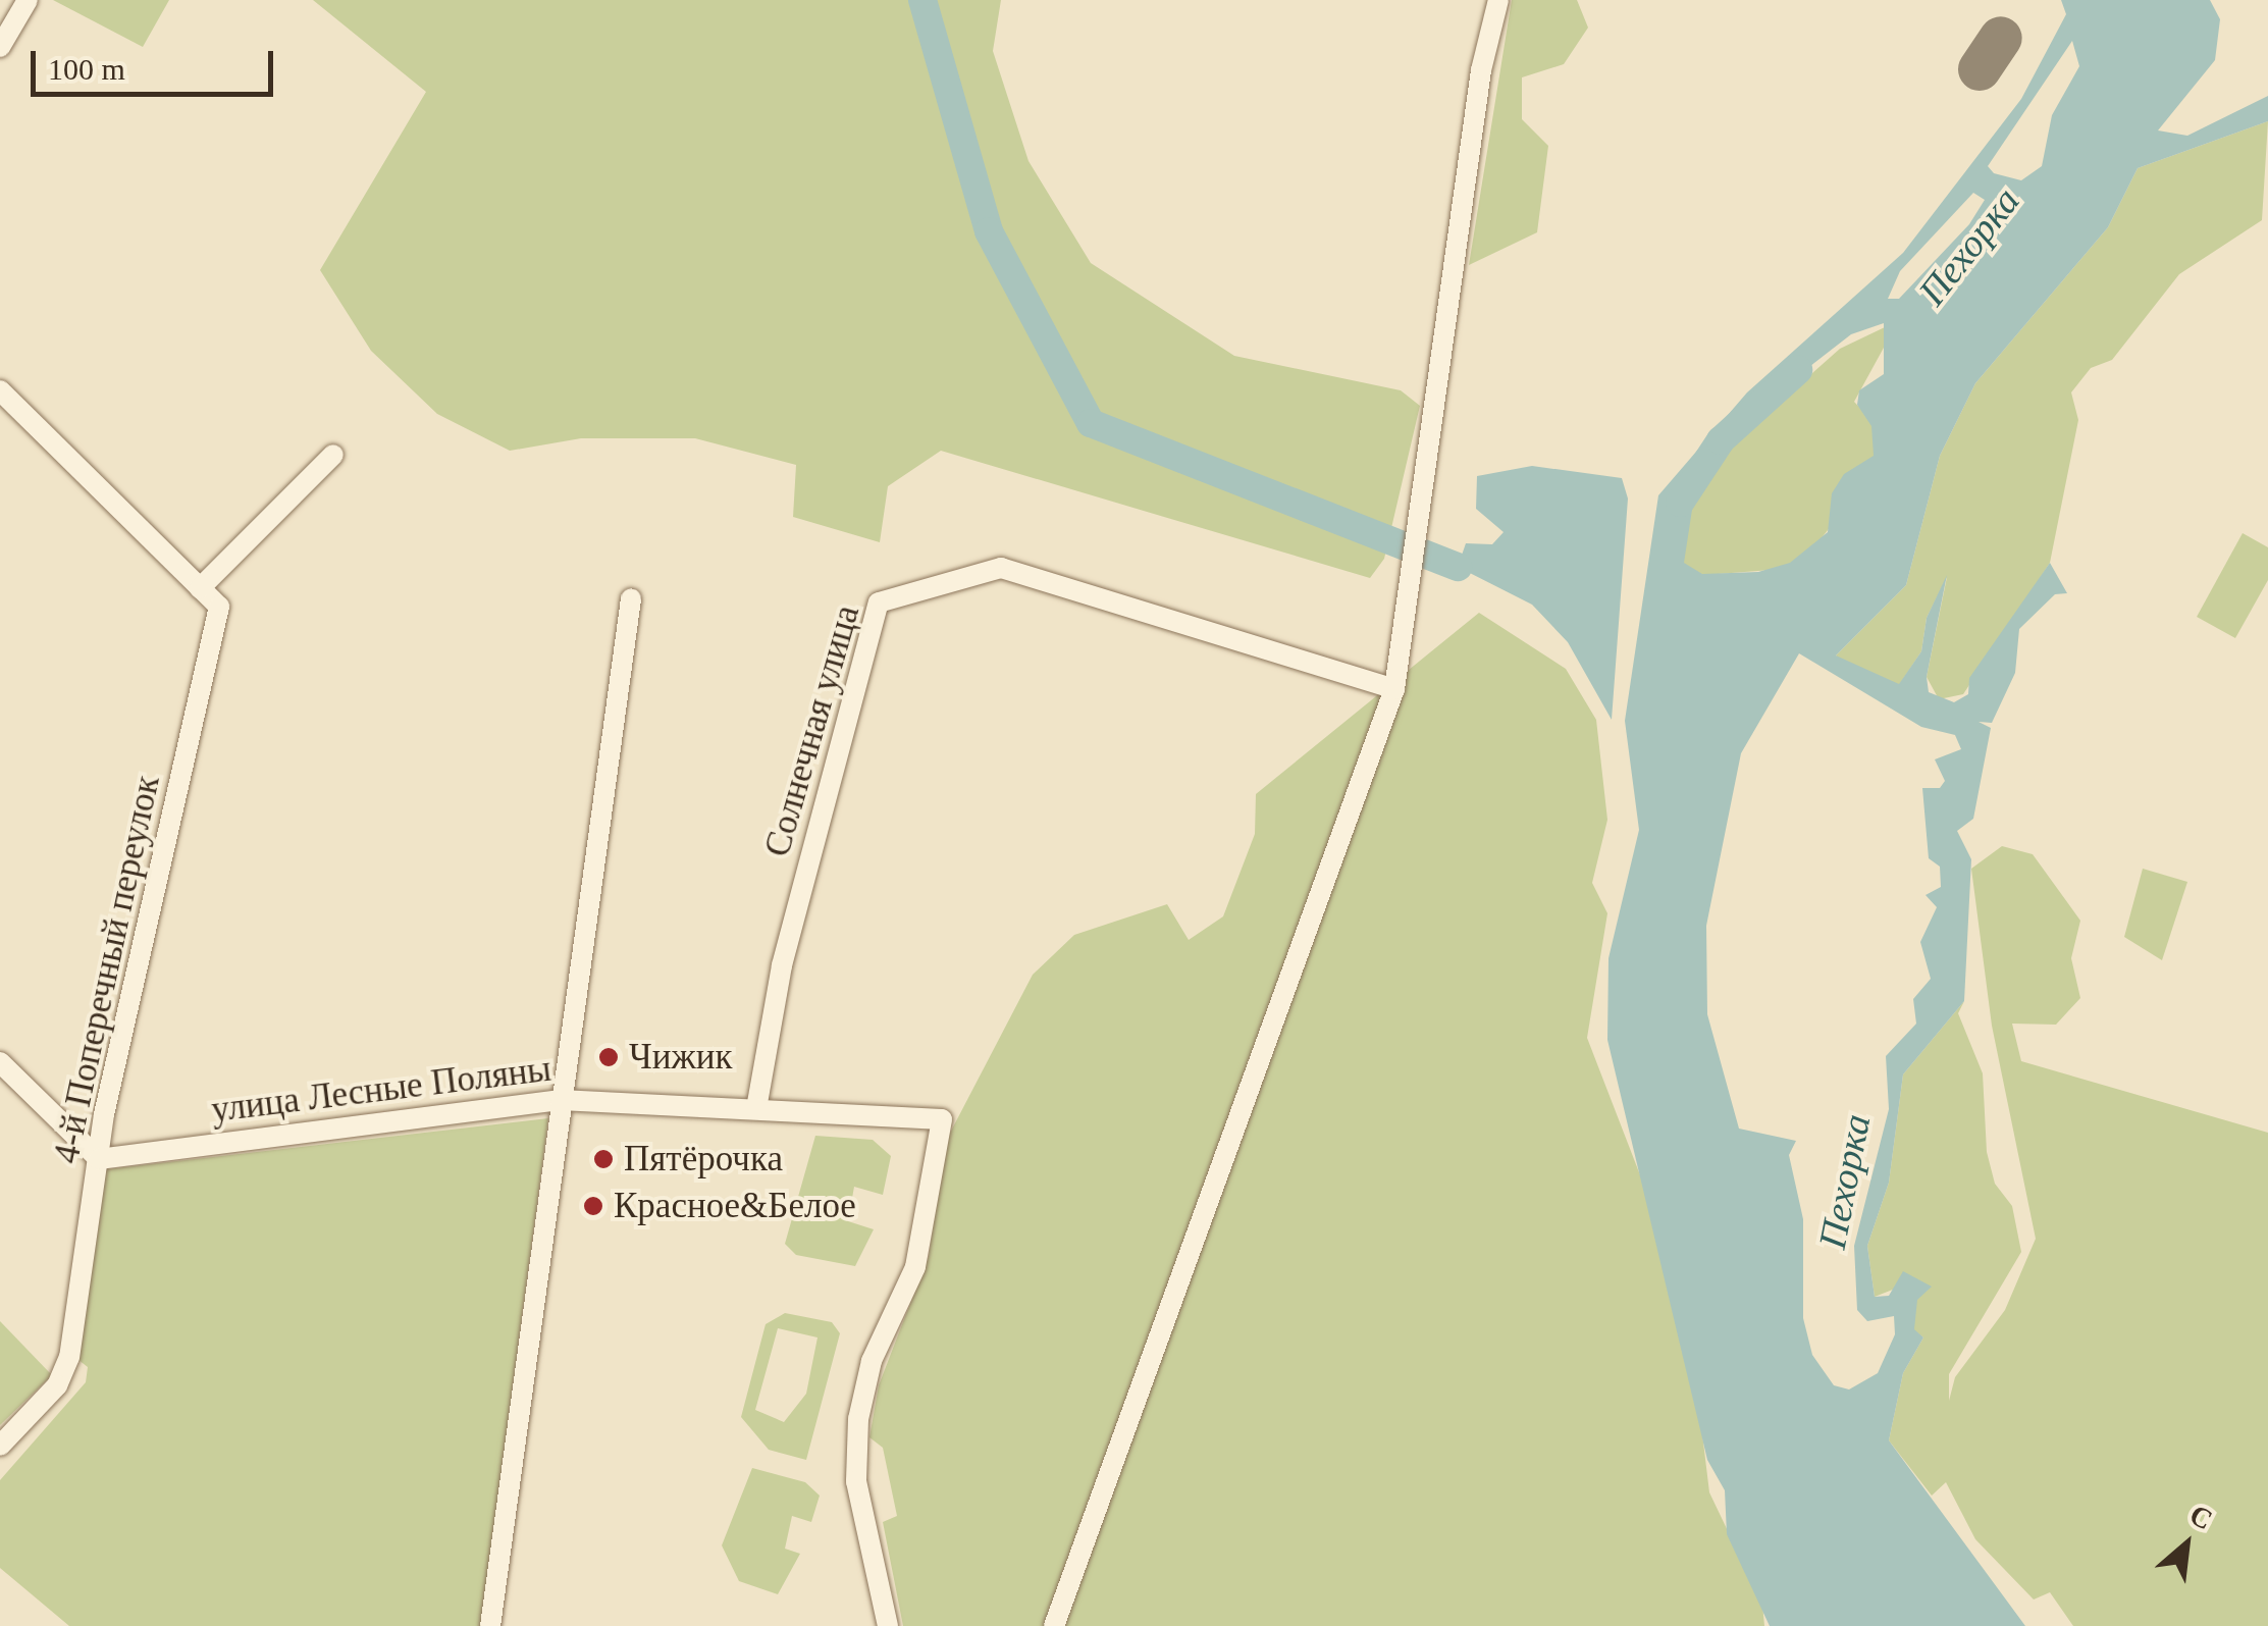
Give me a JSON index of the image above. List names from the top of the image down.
{
  "streets": {
    "street": ["Солнечная улица", "4-й Поперечный переулок", "улица Лесные Поляны"]
  },
  "crossings": [
    ["Солнечная улица", "улица Лесные Поляны"],
    ["4-й Поперечный переулок", "улица Лесные Поляны"]
  ],
  "water": ["Пехорка"],
  "places": ["Чижик", "Пятёрочка", "Красное&Белое"],
  "scale_bar": "100 m",
  "north": "top right"
}
